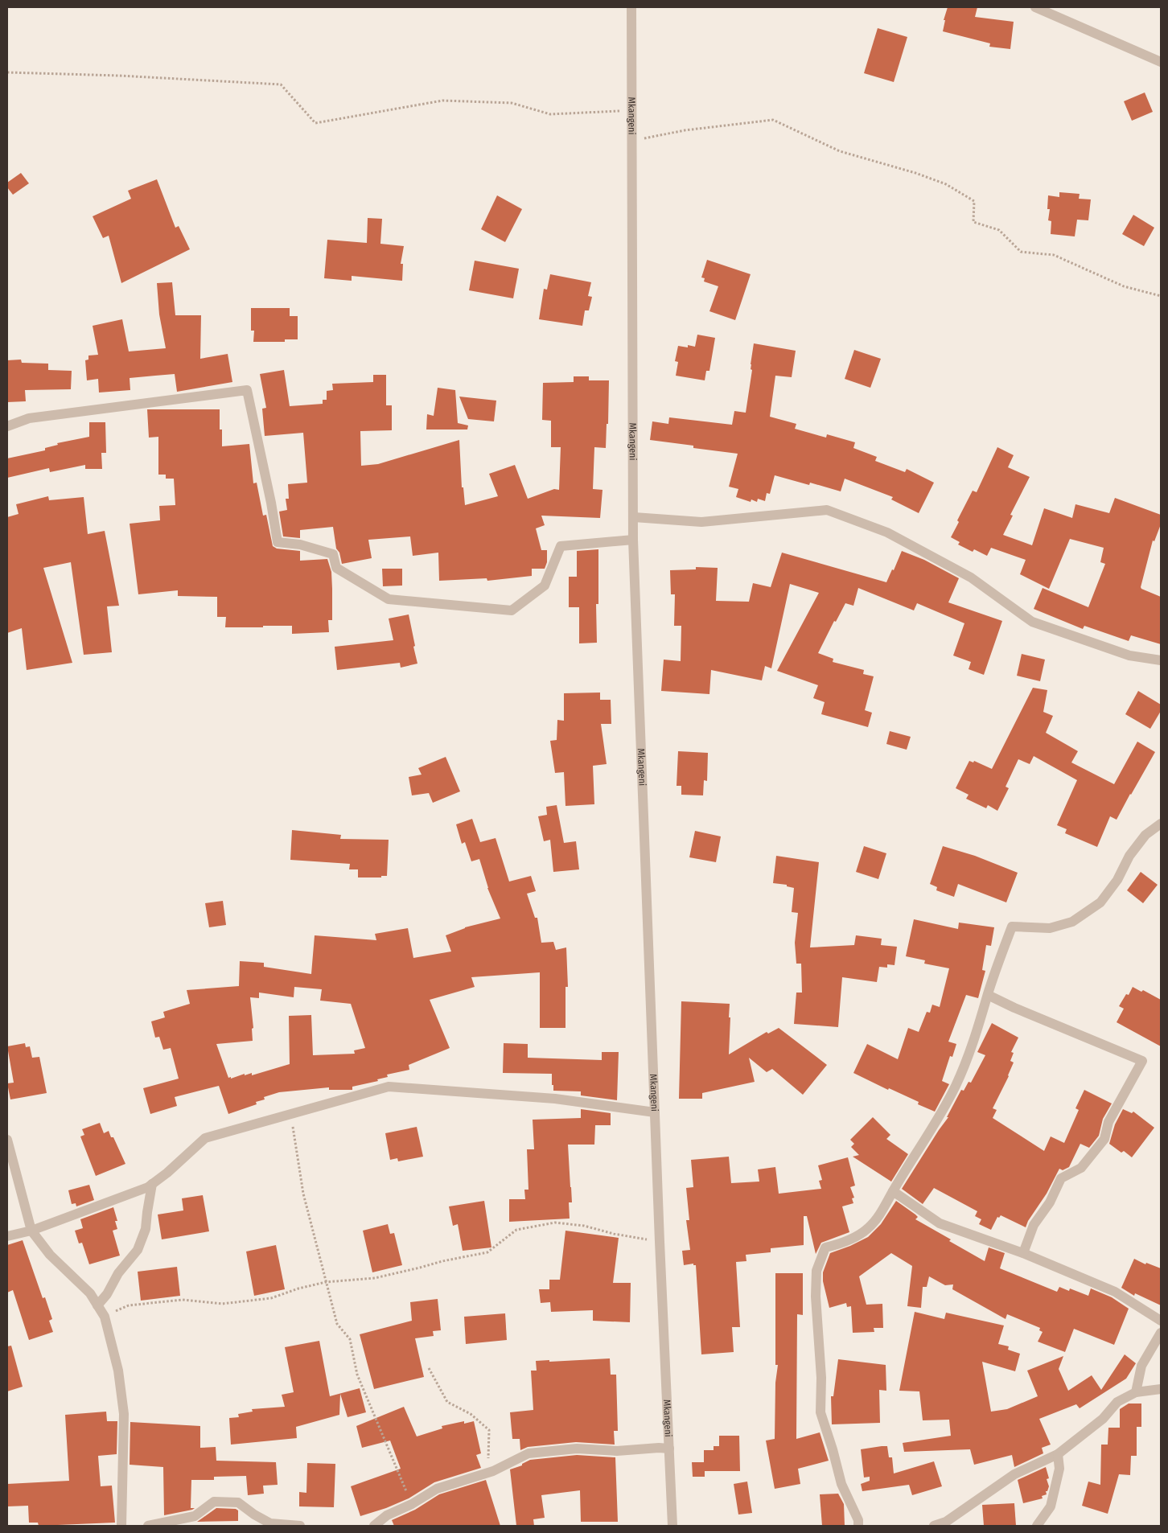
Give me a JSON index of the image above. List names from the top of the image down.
{
  "streets": {
    "street": ["Mkangeni"]
  }
}
